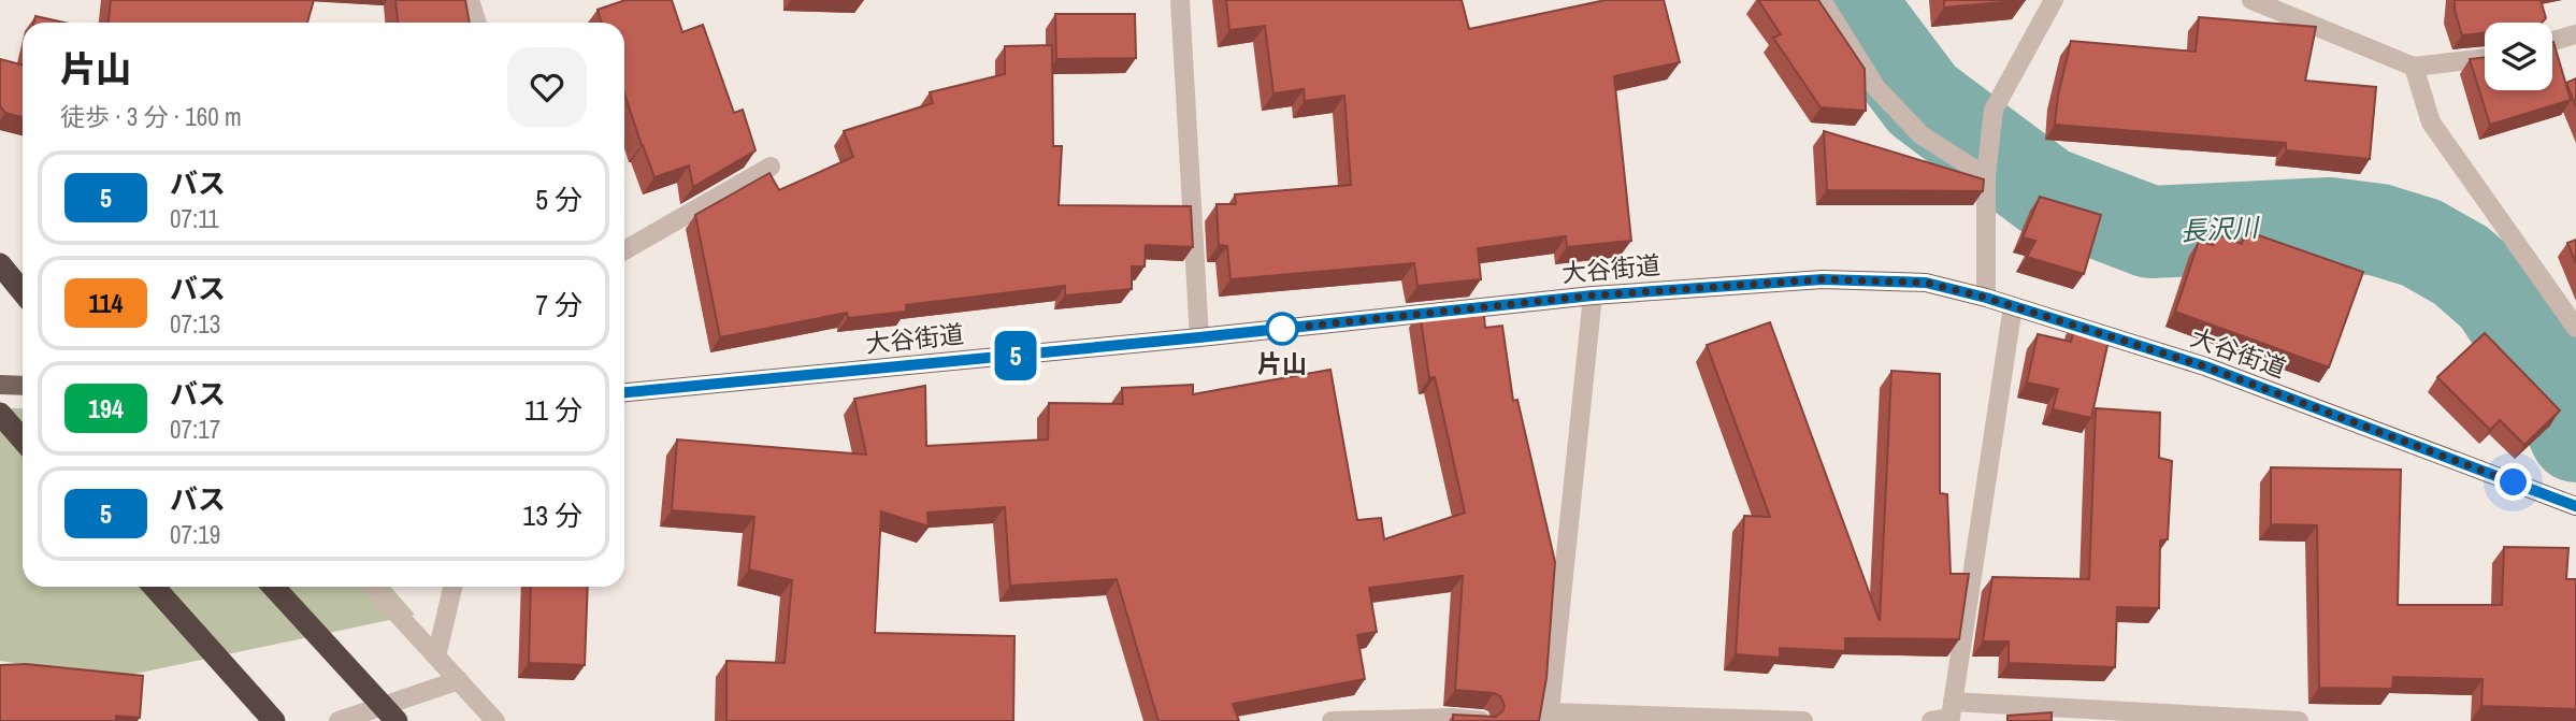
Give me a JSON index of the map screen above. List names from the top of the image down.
{
  "streets": {
    "main road": ["大谷街道"]
  },
  "water": ["長沢川"],
  "places": ["片山"],
  "lines": ["bus line 5"],
  "page": {
    "on_map": "5",
    "heading": ["片山", "徒歩 · 3 分 · 160 m"],
    "list": [
      {
        "mark": "5",
        "name": "バス",
        "note": "07:11",
        "value": "5 分"
      },
      {
        "mark": "114",
        "name": "バス",
        "note": "07:13",
        "value": "7 分"
      },
      {
        "mark": "194",
        "name": "バス",
        "note": "07:17",
        "value": "11 分"
      },
      {
        "mark": "5",
        "name": "バス",
        "note": "07:19",
        "value": "13 分"
      }
    ]
  }
}
